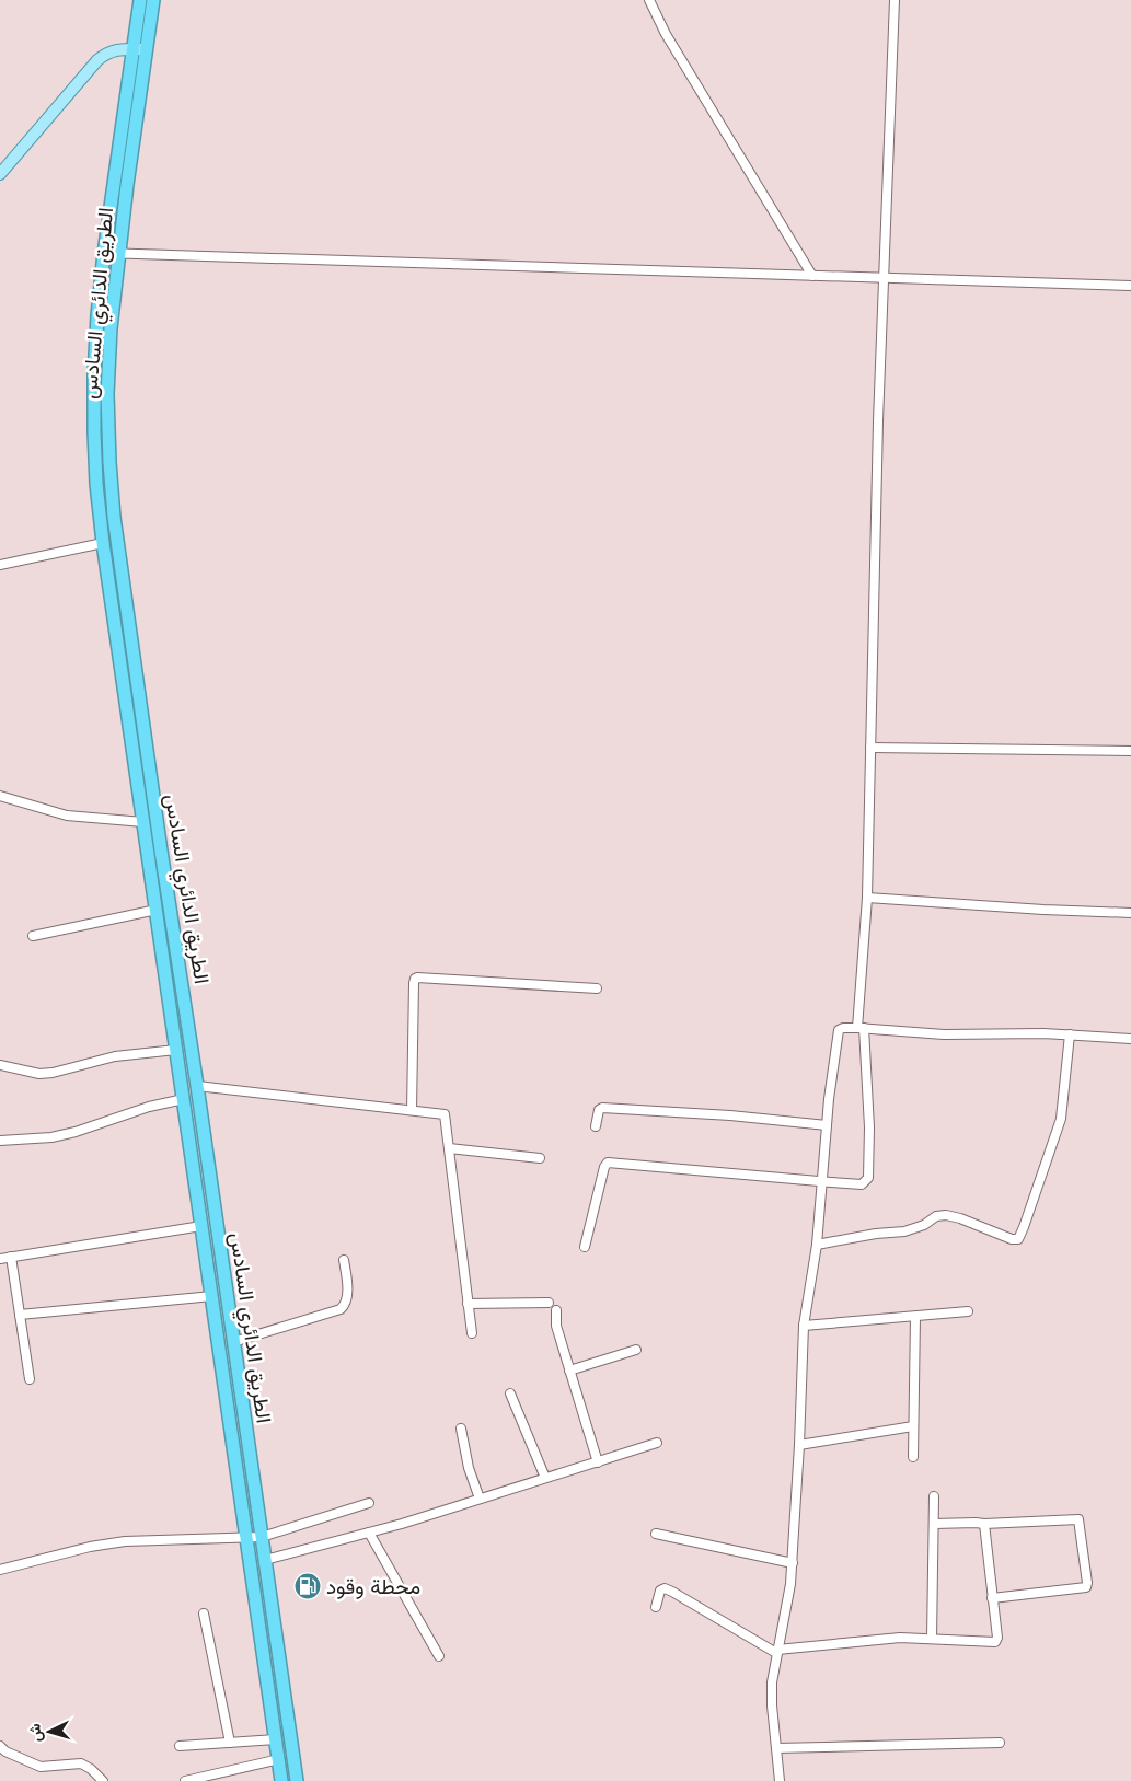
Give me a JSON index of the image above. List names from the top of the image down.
{
  "streets": {
    "highway": ["الطريق الدائري السادس"]
  },
  "places": {
    "fuel station": ["محطة وقود"]
  },
  "north": "left"
}
